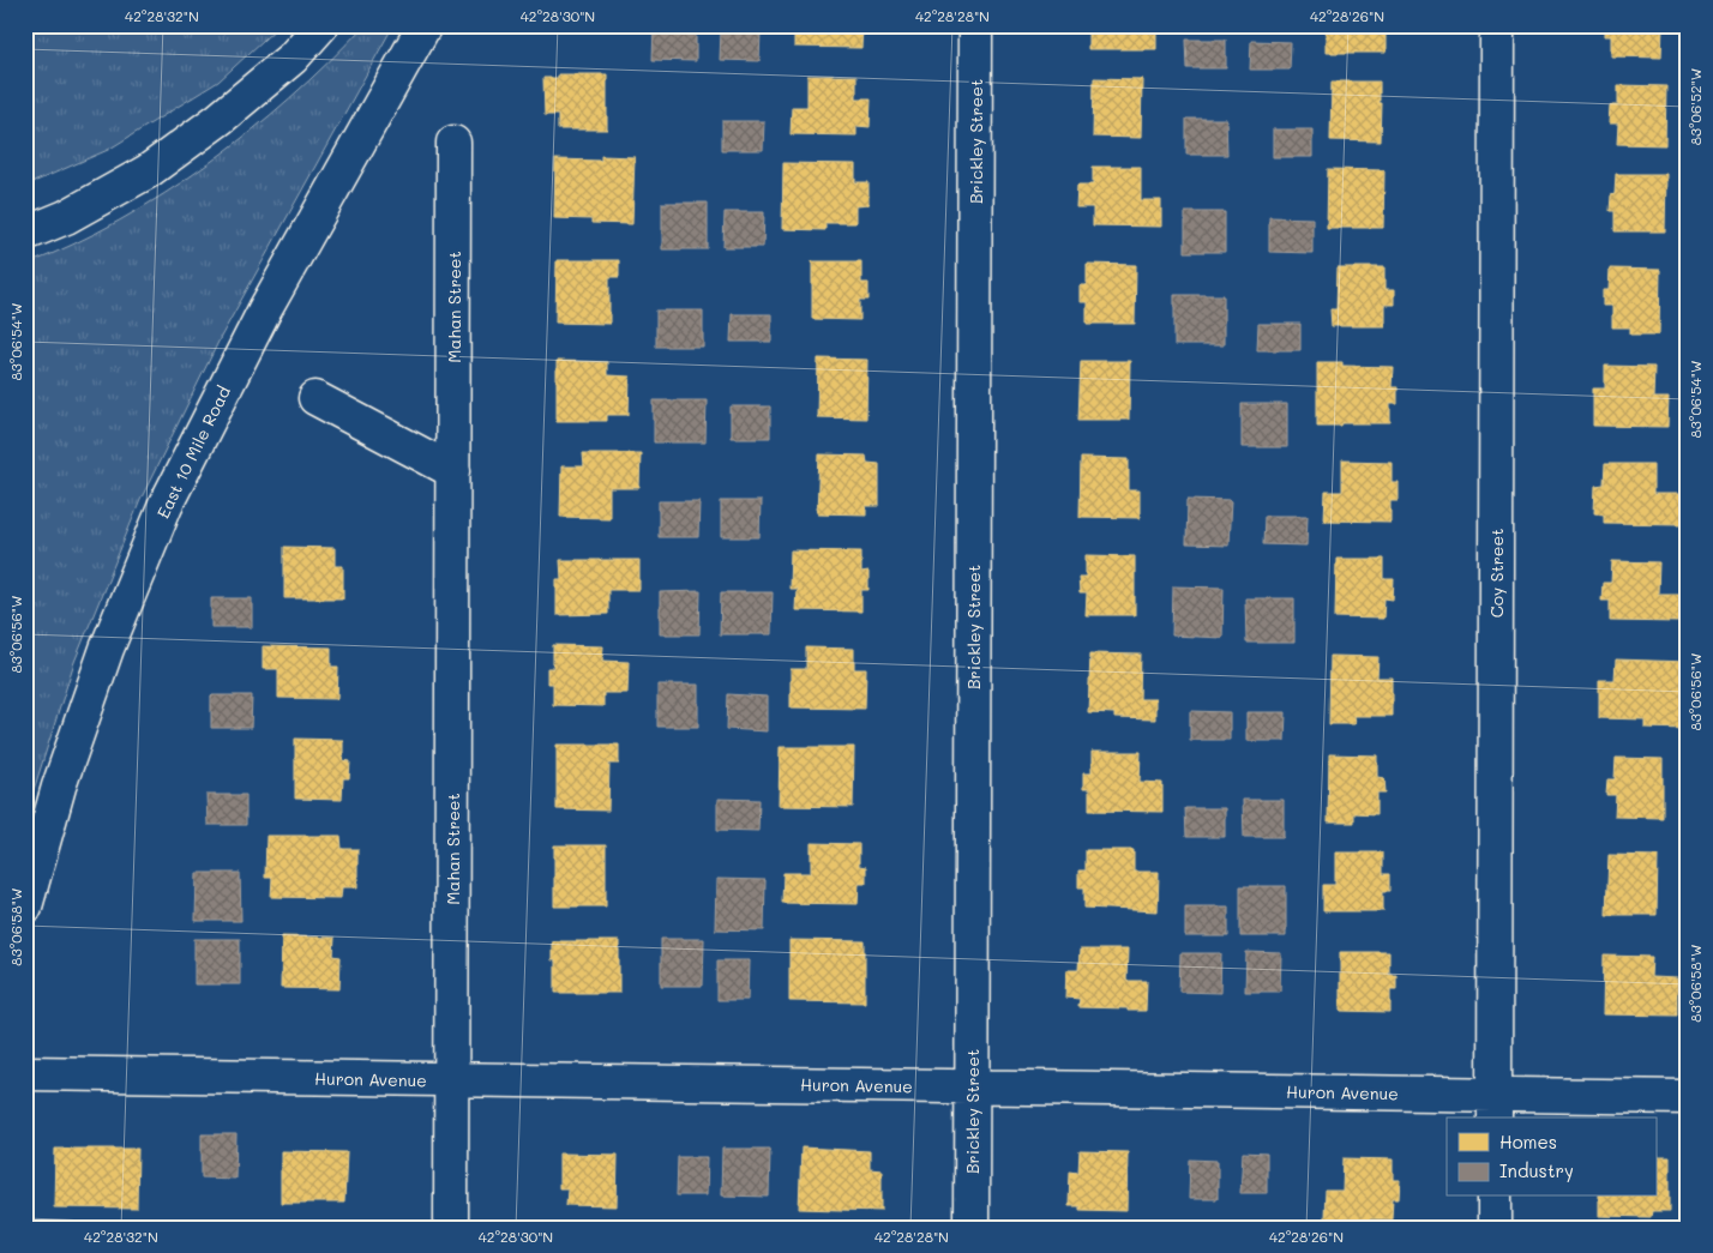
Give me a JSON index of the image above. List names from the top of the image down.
{
  "streets": {
    "street": [
      "Brickley Street",
      "Mahan Street",
      "East 10 Mile Road",
      "Coy Street",
      "Huron Avenue"
    ]
  },
  "crossings": [
    ["Brickley Street", "Huron Avenue"],
    ["Mahan Street", "Huron Avenue"],
    ["Coy Street", "Huron Avenue"]
  ],
  "legend": ["Homes", "Industry"],
  "coordinates": [
    "42°28'32\"N",
    "42°28'30\"N",
    "42°28'28\"N",
    "42°28'26\"N",
    "83°06'52\"W",
    "83°06'54\"W",
    "83°06'56\"W",
    "83°06'58\"W"
  ]
}
